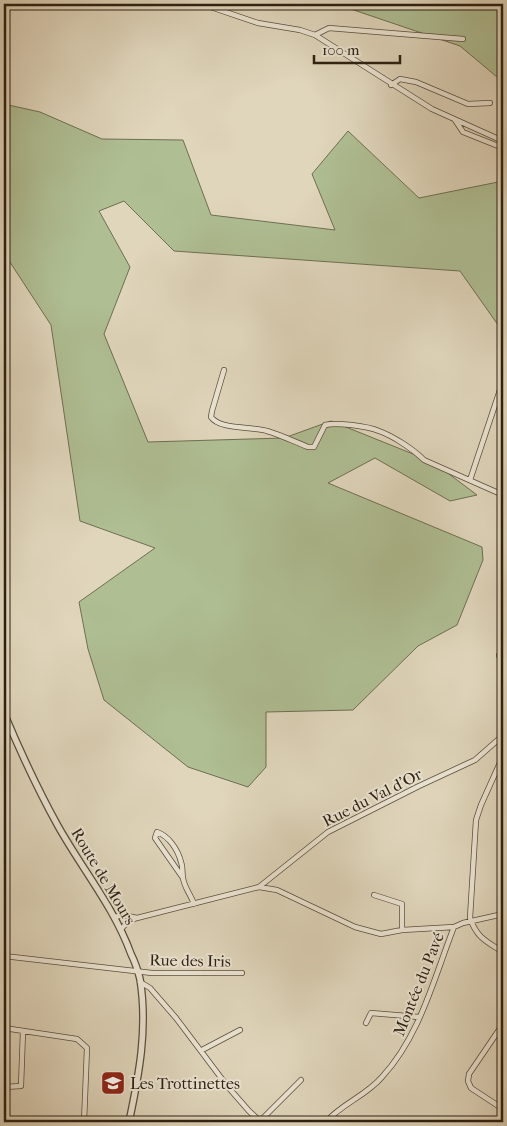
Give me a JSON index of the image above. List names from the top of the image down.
{
  "streets": {
    "street": [
      "Rue du Val d'Or",
      "Route de Mours",
      "Rue des Iris",
      "Montée du Pavé"
    ]
  },
  "crossings": [
    ["Route de Mours", "Rue des Iris"]
  ],
  "places": {
    "school or university": ["Les Trottinettes"]
  },
  "scale_bar": "100 m"
}
